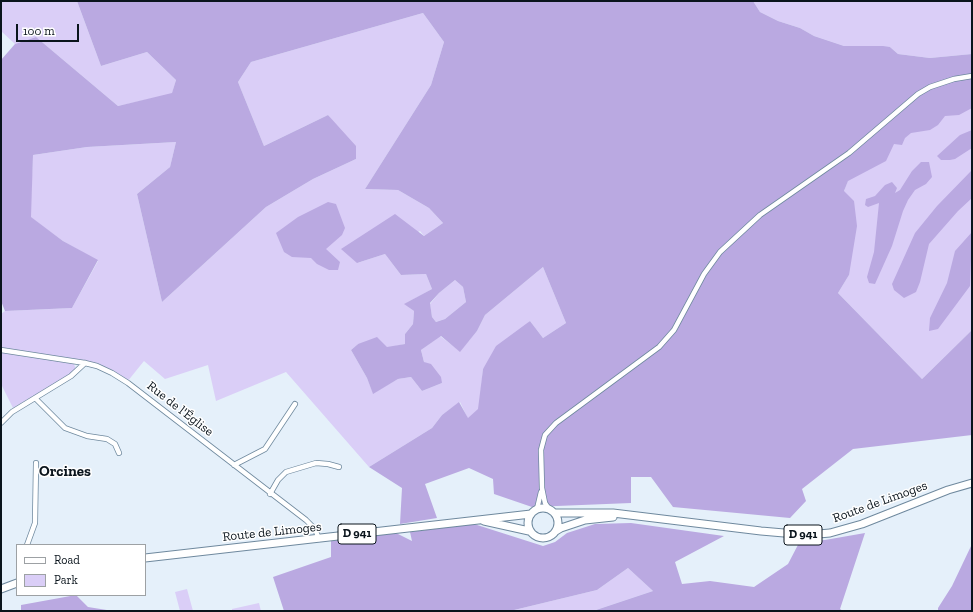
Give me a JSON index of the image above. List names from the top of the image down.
{
  "streets": {
    "main road": ["Route de Limoges", "D 941"],
    "street": ["Rue de l'Église"]
  },
  "crossings": [
    ["Rue de l'Église", "Route de Limoges"]
  ],
  "districts": ["Orcines"],
  "legend": ["Road", "Park"],
  "scale_bar": "100 m"
}
